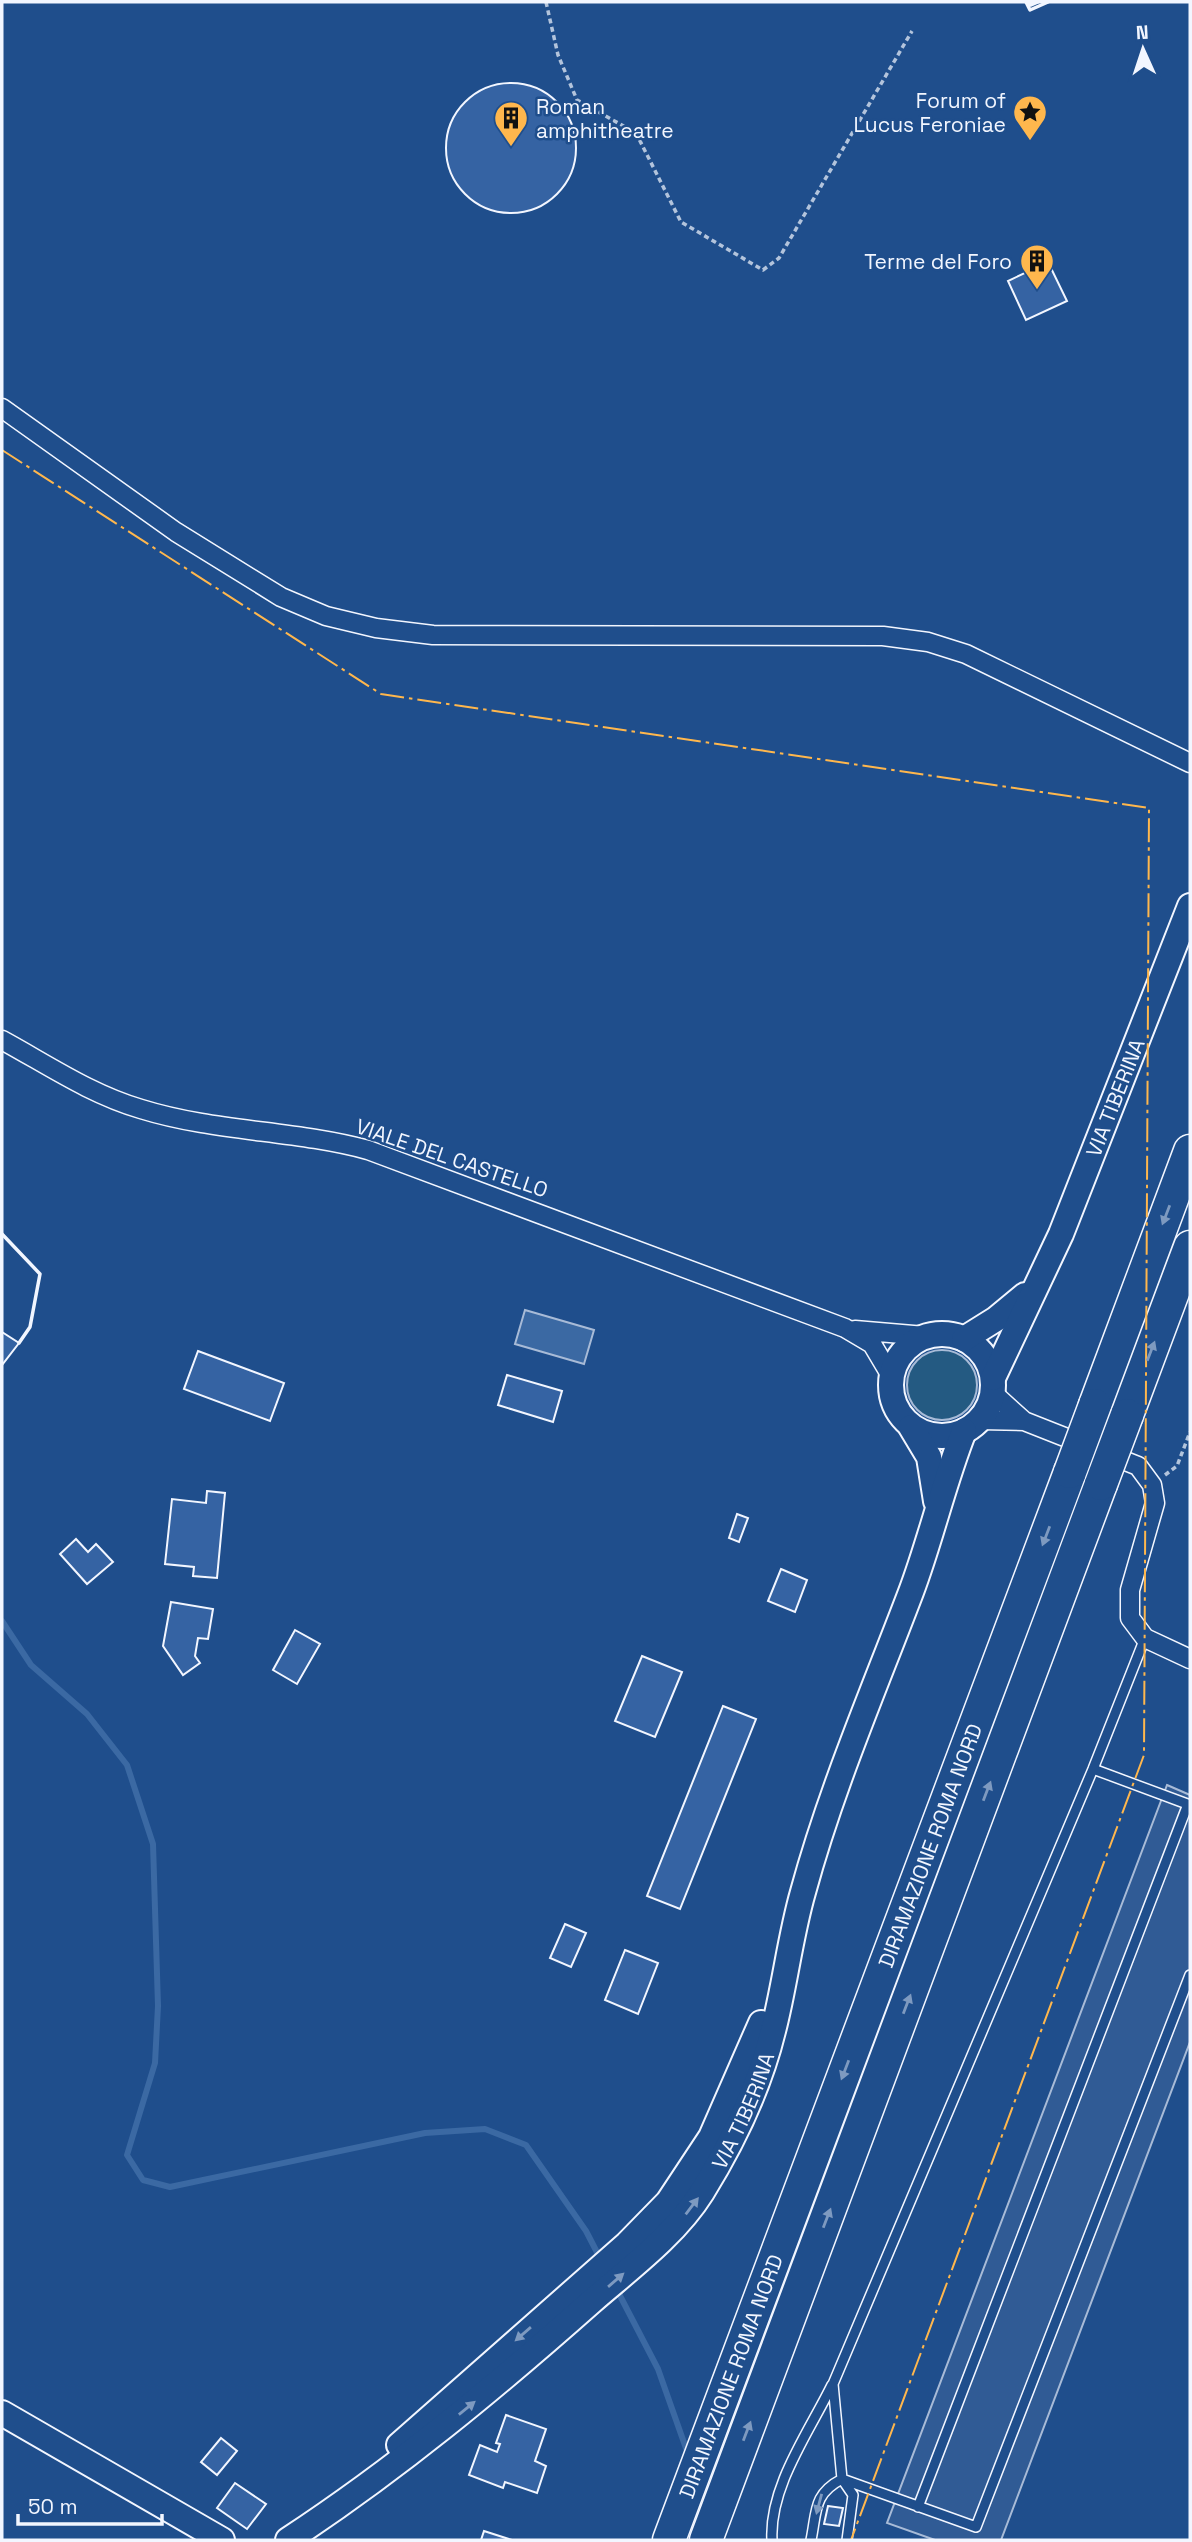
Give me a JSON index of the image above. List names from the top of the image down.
{
  "streets": {
    "highway": ["DIRAMAZIONE ROMA NORD"],
    "main road": ["VIA TIBERINA"],
    "street": ["VIALE DEL CASTELLO"]
  },
  "places": {
    "place": ["Forum of Lucus Feroniae"],
    "building": ["Roman amphitheatre", "Terme del Foro"]
  },
  "scale_bar": "50 m",
  "north": "top"
}
